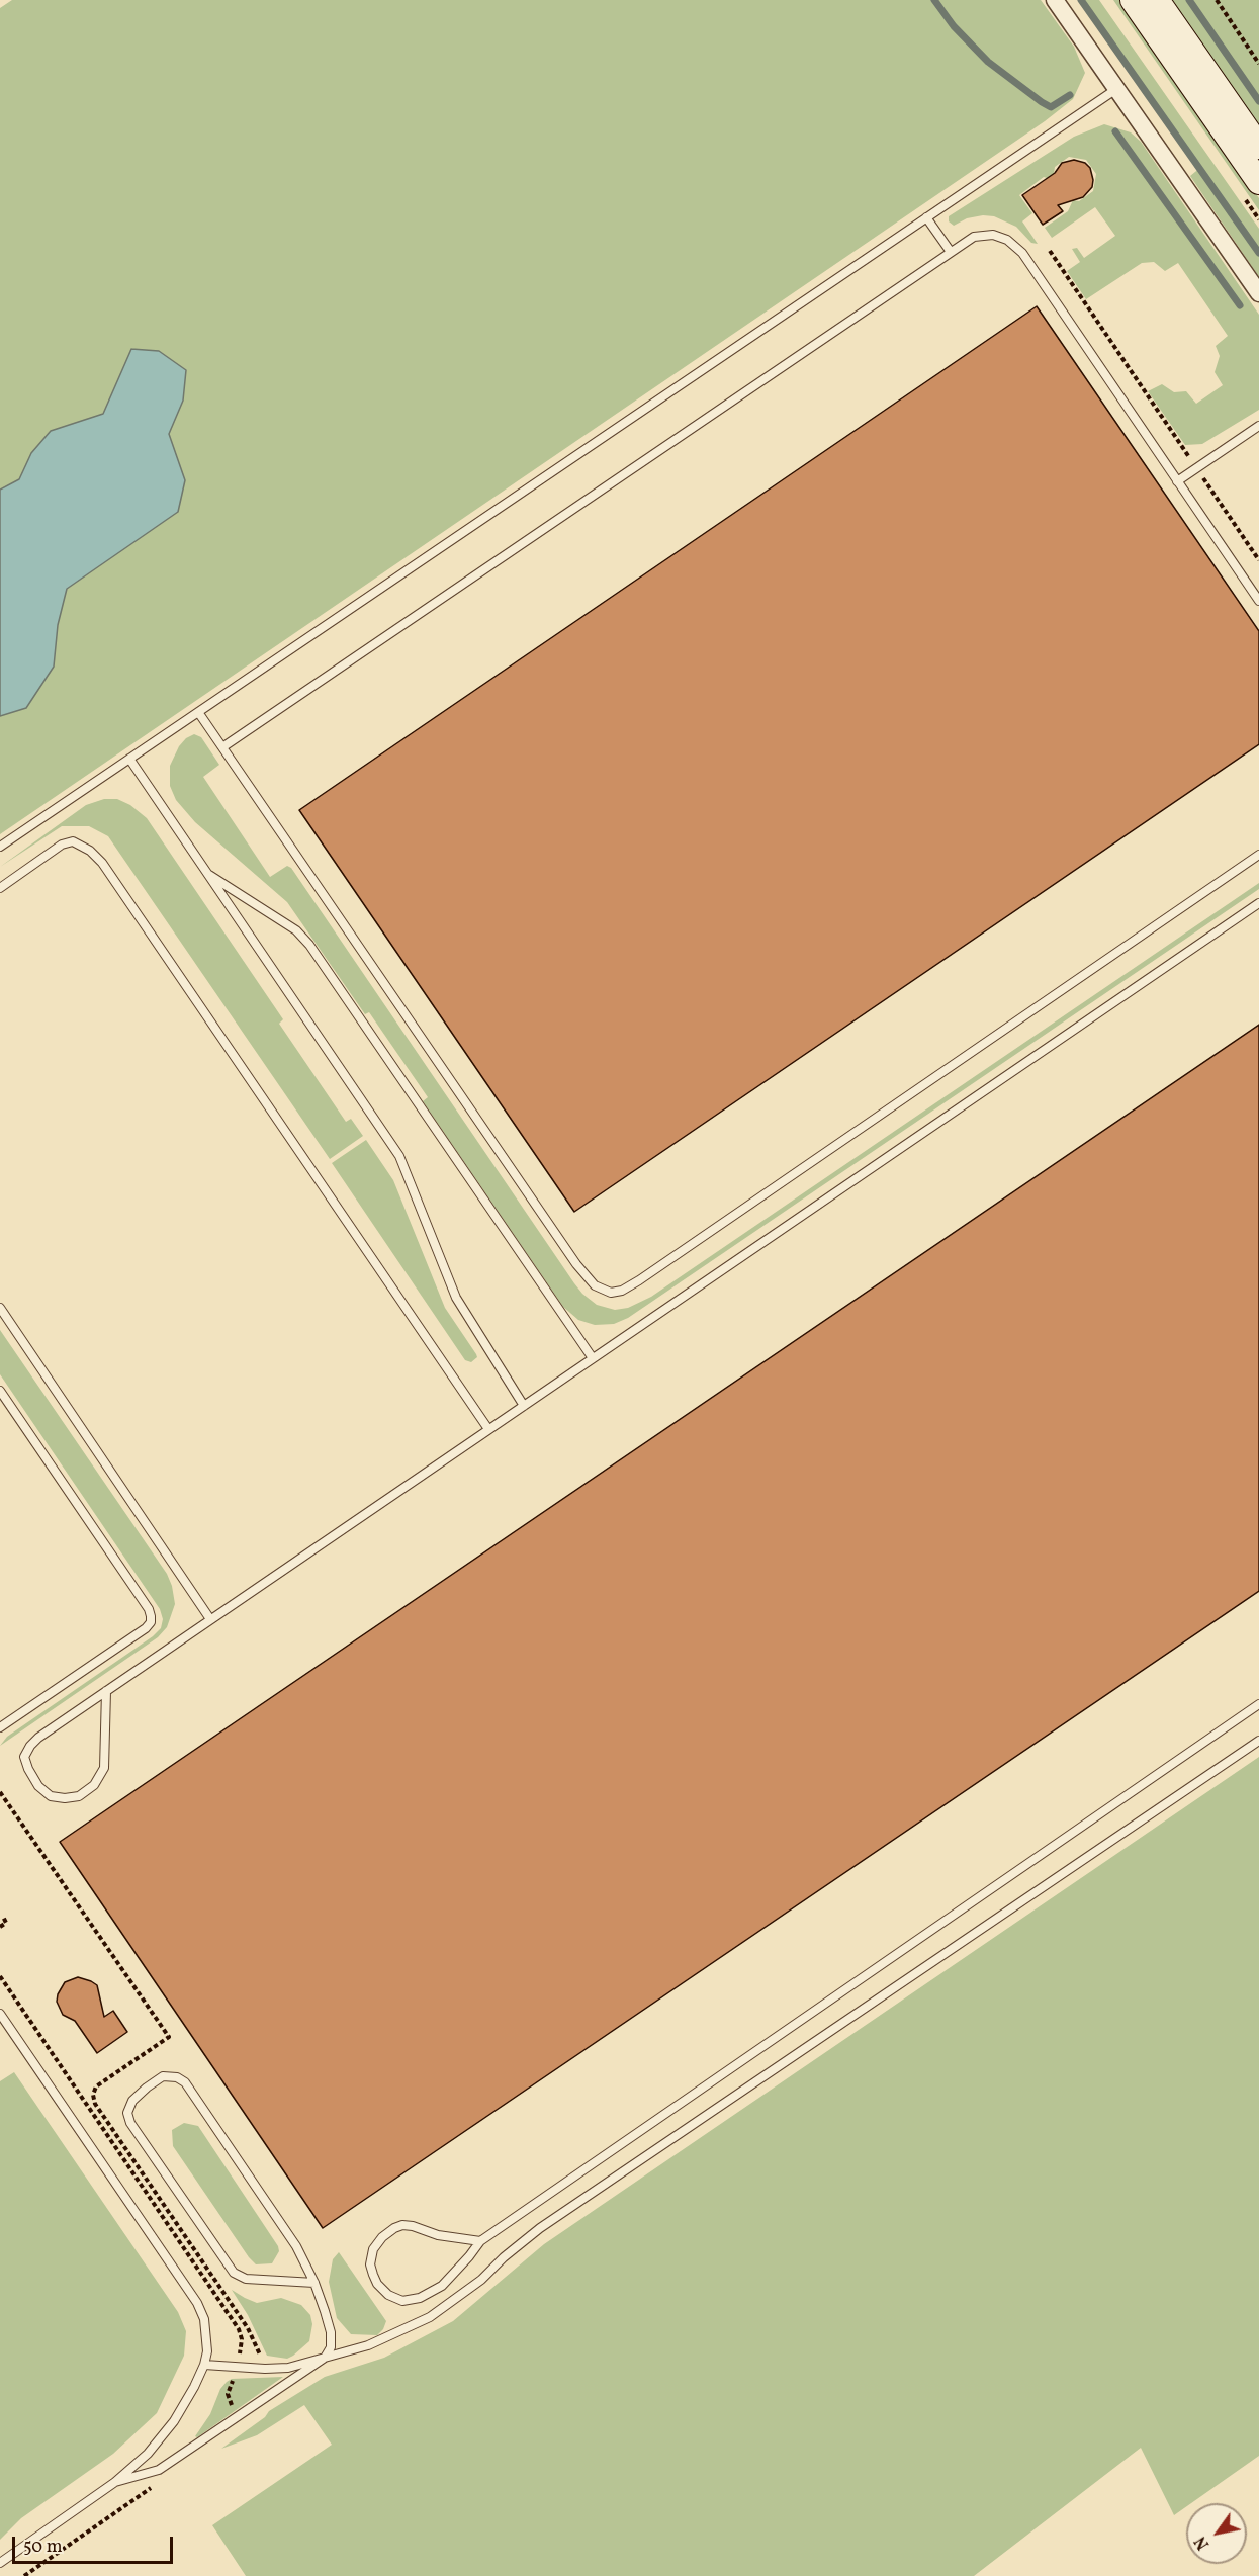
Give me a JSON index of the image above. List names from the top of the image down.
{
  "scale_bar": "50 m",
  "north": "bottom left"
}
